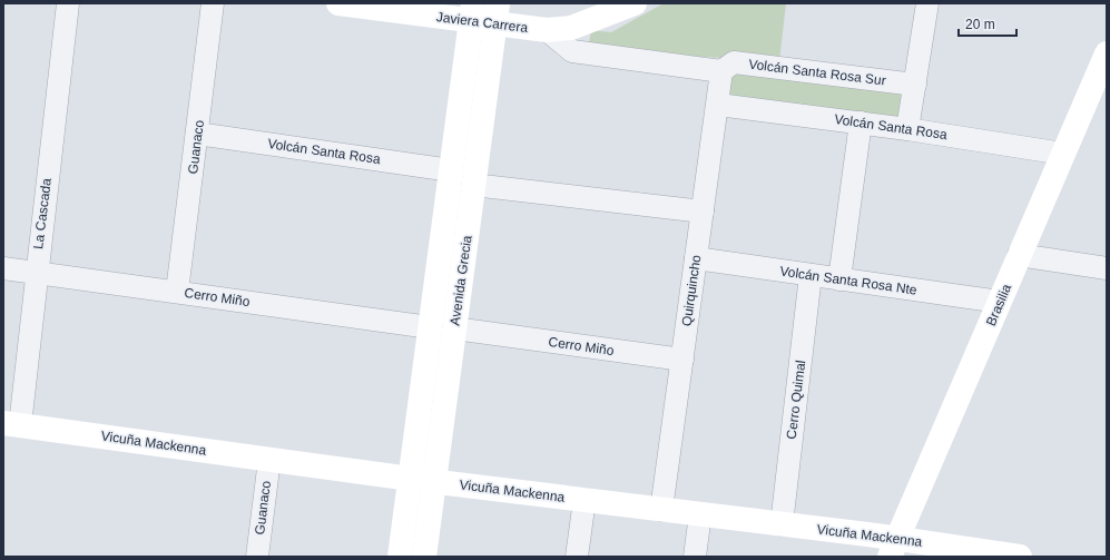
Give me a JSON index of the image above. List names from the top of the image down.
{
  "streets": {
    "street": [
      "Javiera Carrera",
      "Volcán Santa Rosa Sur",
      "Volcán Santa Rosa",
      "Guanaco",
      "La Cascada",
      "Avenida Grecia",
      "Volcán Santa Rosa Nte",
      "Quirquincho",
      "Cerro Miño",
      "Brasilia",
      "Cerro Quimal",
      "Vicuña Mackenna"
    ]
  },
  "crossings": [
    ["Javiera Carrera", "Volcán Santa Rosa Sur"],
    ["Javiera Carrera", "Avenida Grecia"],
    ["Javiera Carrera", "Quirquincho"],
    ["Volcán Santa Rosa Sur", "Quirquincho"],
    ["Volcán Santa Rosa", "Guanaco"],
    ["Volcán Santa Rosa", "Avenida Grecia"],
    ["Volcán Santa Rosa", "Quirquincho"],
    ["Volcán Santa Rosa", "Brasilia"],
    ["Guanaco", "Cerro Miño"],
    ["Guanaco", "Vicuña Mackenna"],
    ["La Cascada", "Cerro Miño"],
    ["La Cascada", "Vicuña Mackenna"],
    ["Avenida Grecia", "Cerro Miño"],
    ["Avenida Grecia", "Vicuña Mackenna"],
    ["Volcán Santa Rosa Nte", "Quirquincho"],
    ["Volcán Santa Rosa Nte", "Brasilia"],
    ["Volcán Santa Rosa Nte", "Cerro Quimal"],
    ["Quirquincho", "Cerro Miño"],
    ["Quirquincho", "Vicuña Mackenna"],
    ["Brasilia", "Vicuña Mackenna"],
    ["Cerro Quimal", "Vicuña Mackenna"]
  ],
  "scale_bar": "20 m"
}
